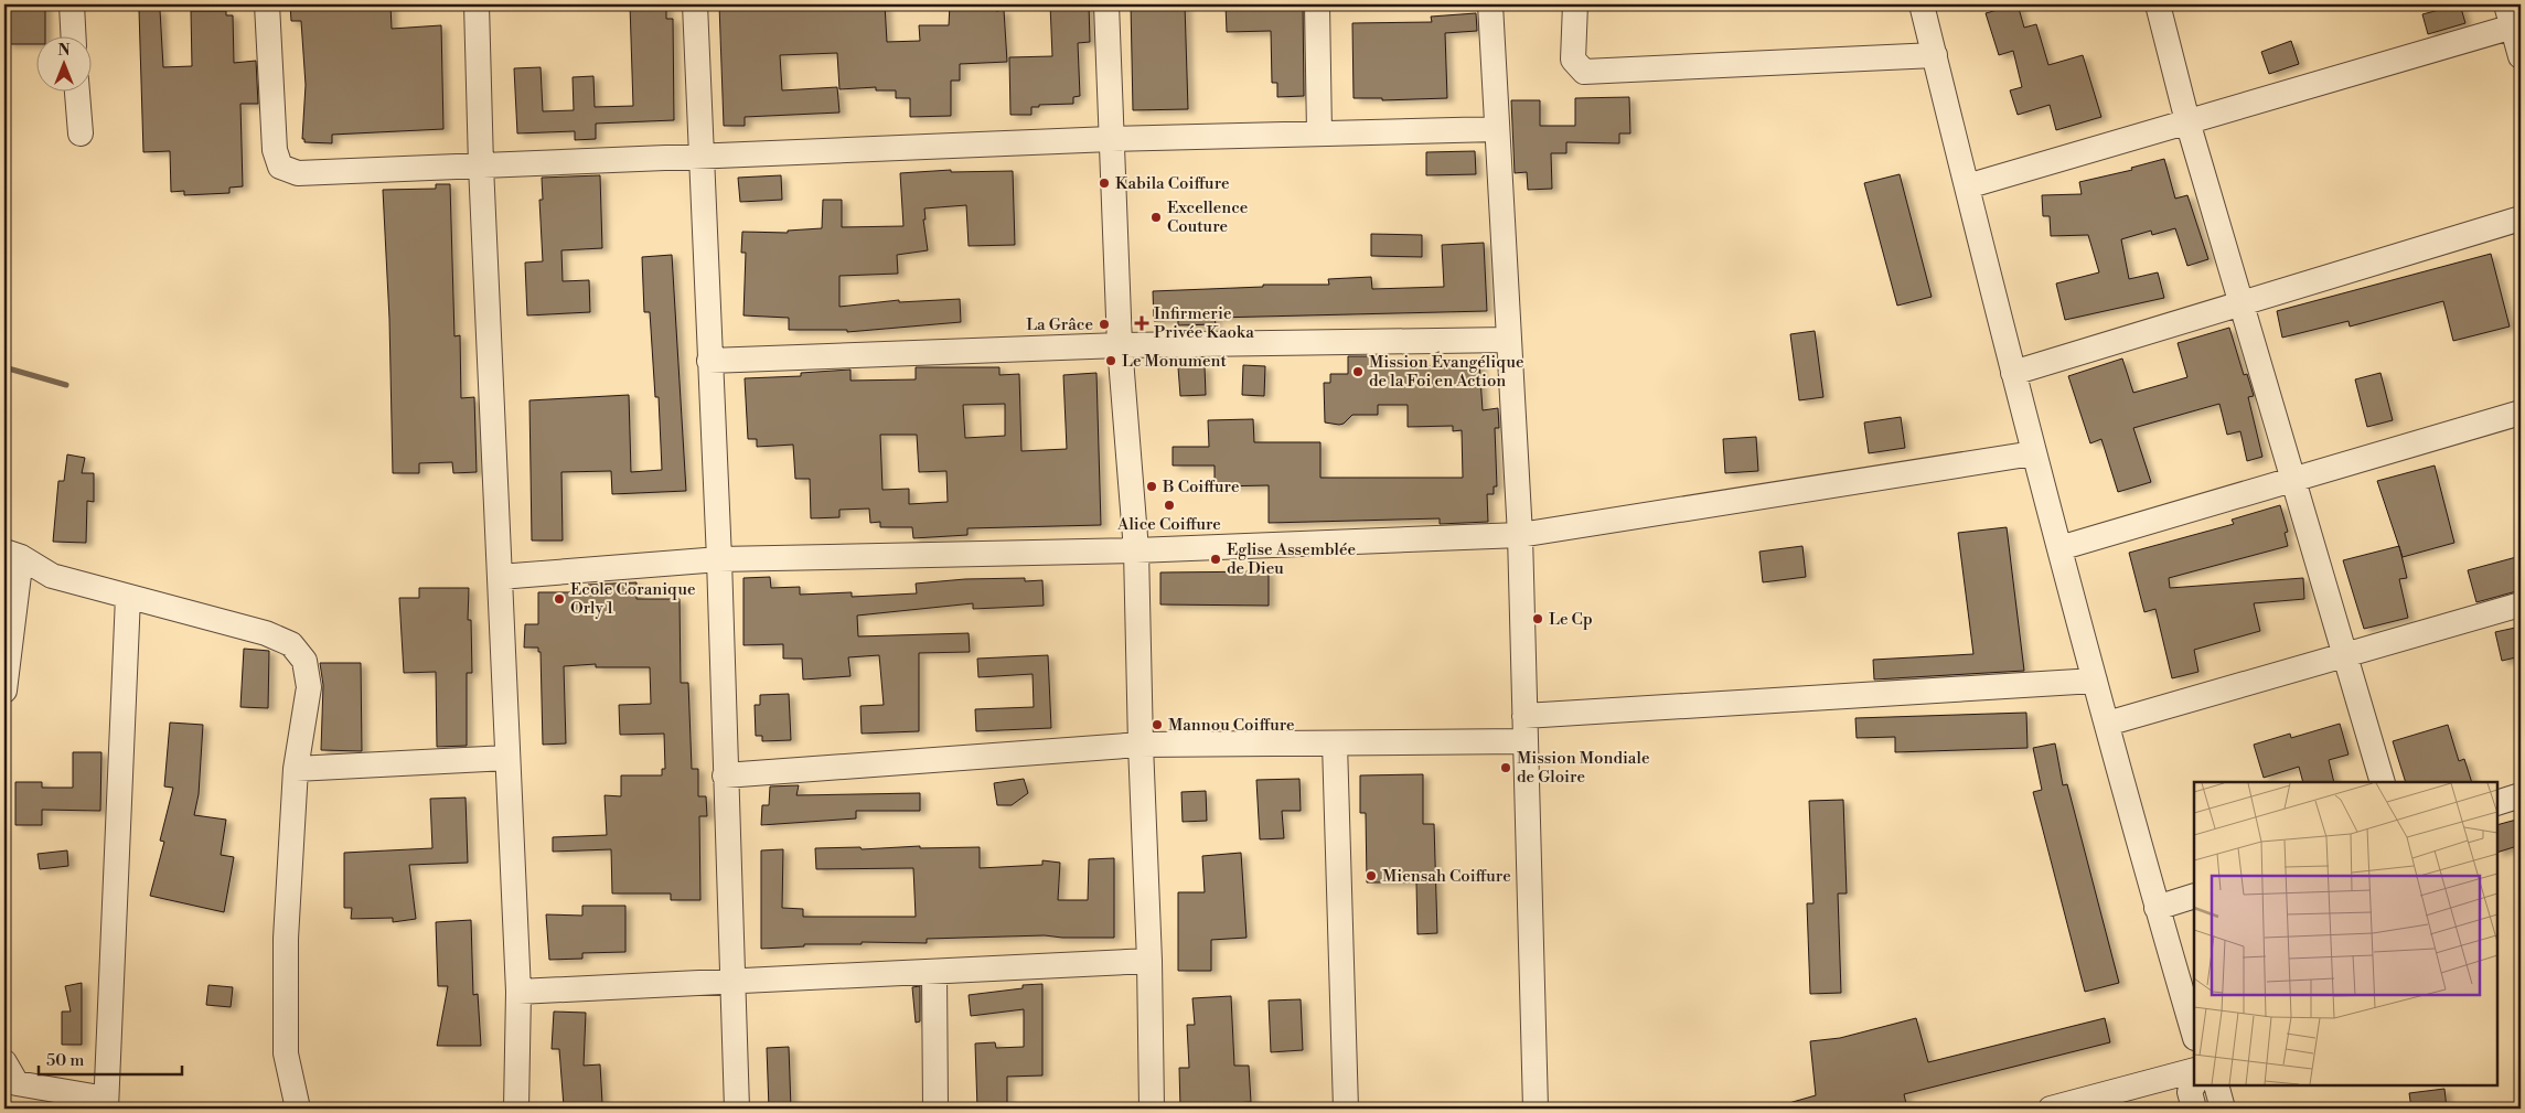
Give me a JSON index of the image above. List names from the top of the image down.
{
  "places": {
    "other": [
      "Kabila Coiffure",
      "Excellence Couture",
      "La Grâce",
      "Le Monument",
      "Mission Évangélique de la Foi en Action",
      "B Coiffure",
      "Alice Coiffure",
      "Eglise Assemblée de Dieu",
      "Ecole Coranique Orly 1",
      "Le Cp",
      "Mannou Coiffure",
      "Mission Mondiale de Gloire",
      "Miensah Coiffure"
    ],
    "health": ["Infirmerie Privée Kaoka"]
  },
  "scale_bar": "50 m",
  "north": "top"
}
